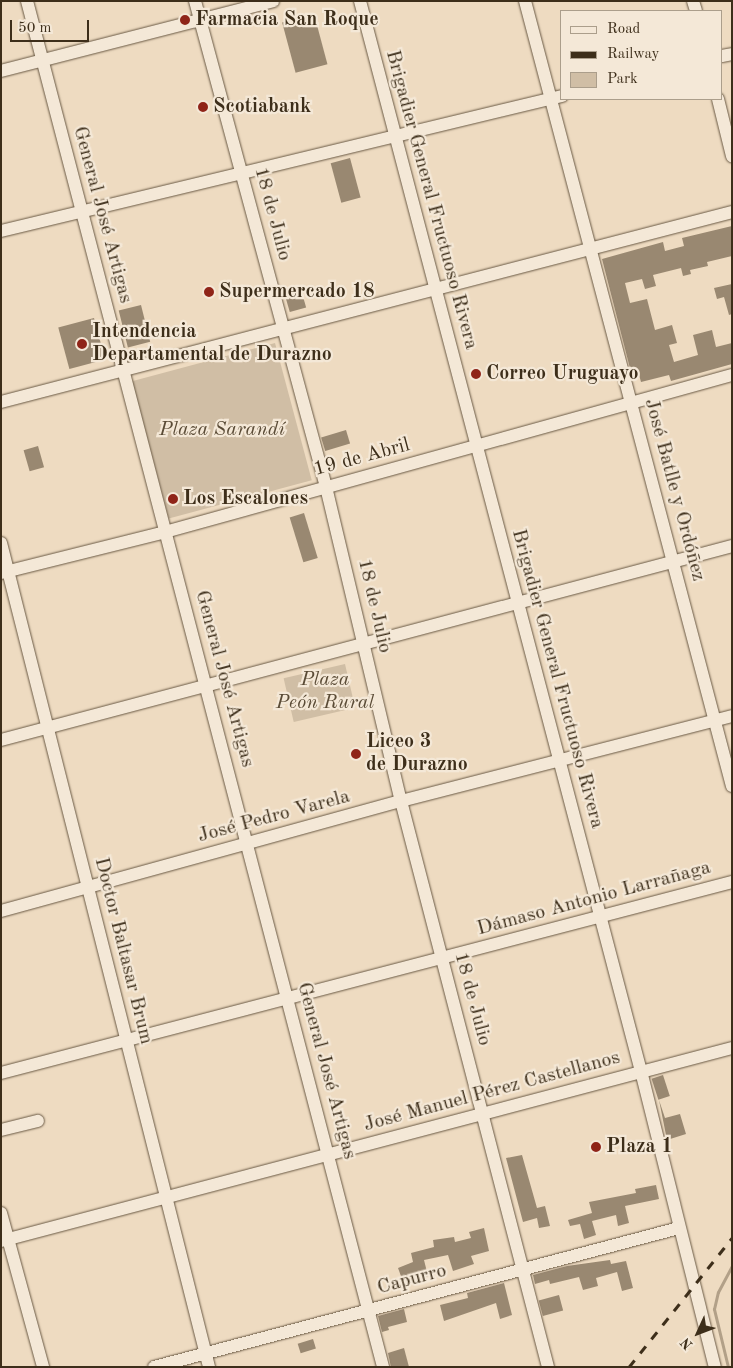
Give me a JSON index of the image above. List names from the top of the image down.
{
  "streets": {
    "street": [
      "Brigadier General Fructuoso Rivera",
      "18 de Julio",
      "General José Artigas",
      "19 de Abril",
      "José Batlle y Ordóñez",
      "José Pedro Varela",
      "Dámaso Antonio Larrañaga",
      "Doctor Baltasar Brum",
      "José Manuel Pérez Castellanos",
      "Capurro"
    ]
  },
  "crossings": [
    ["Brigadier General Fructuoso Rivera", "19 de Abril"],
    ["Brigadier General Fructuoso Rivera", "José Pedro Varela"],
    ["Brigadier General Fructuoso Rivera", "Dámaso Antonio Larrañaga"],
    ["Brigadier General Fructuoso Rivera", "José Manuel Pérez Castellanos"],
    ["Brigadier General Fructuoso Rivera", "Capurro"],
    ["18 de Julio", "19 de Abril"],
    ["18 de Julio", "José Pedro Varela"],
    ["18 de Julio", "Dámaso Antonio Larrañaga"],
    ["18 de Julio", "José Manuel Pérez Castellanos"],
    ["18 de Julio", "Capurro"],
    ["General José Artigas", "19 de Abril"],
    ["General José Artigas", "José Pedro Varela"],
    ["General José Artigas", "Dámaso Antonio Larrañaga"],
    ["General José Artigas", "José Manuel Pérez Castellanos"],
    ["General José Artigas", "Capurro"],
    ["19 de Abril", "José Batlle y Ordóñez"],
    ["19 de Abril", "Doctor Baltasar Brum"],
    ["José Batlle y Ordóñez", "José Pedro Varela"],
    ["José Pedro Varela", "Doctor Baltasar Brum"],
    ["Dámaso Antonio Larrañaga", "Doctor Baltasar Brum"],
    ["Doctor Baltasar Brum", "José Manuel Pérez Castellanos"],
    ["Doctor Baltasar Brum", "Capurro"]
  ],
  "parks": ["Plaza Sarandí", "Plaza Peón Rural"],
  "places": [
    "Farmacia San Roque",
    "Scotiabank",
    "Supermercado 18",
    "Intendencia Departamental de Durazno",
    "Correo Uruguayo",
    "Los Escalones",
    "Liceo 3 de Durazno",
    "Plaza 1"
  ],
  "legend": ["Road", "Railway", "Park"],
  "scale_bar": "50 m",
  "north": "bottom left"
}
